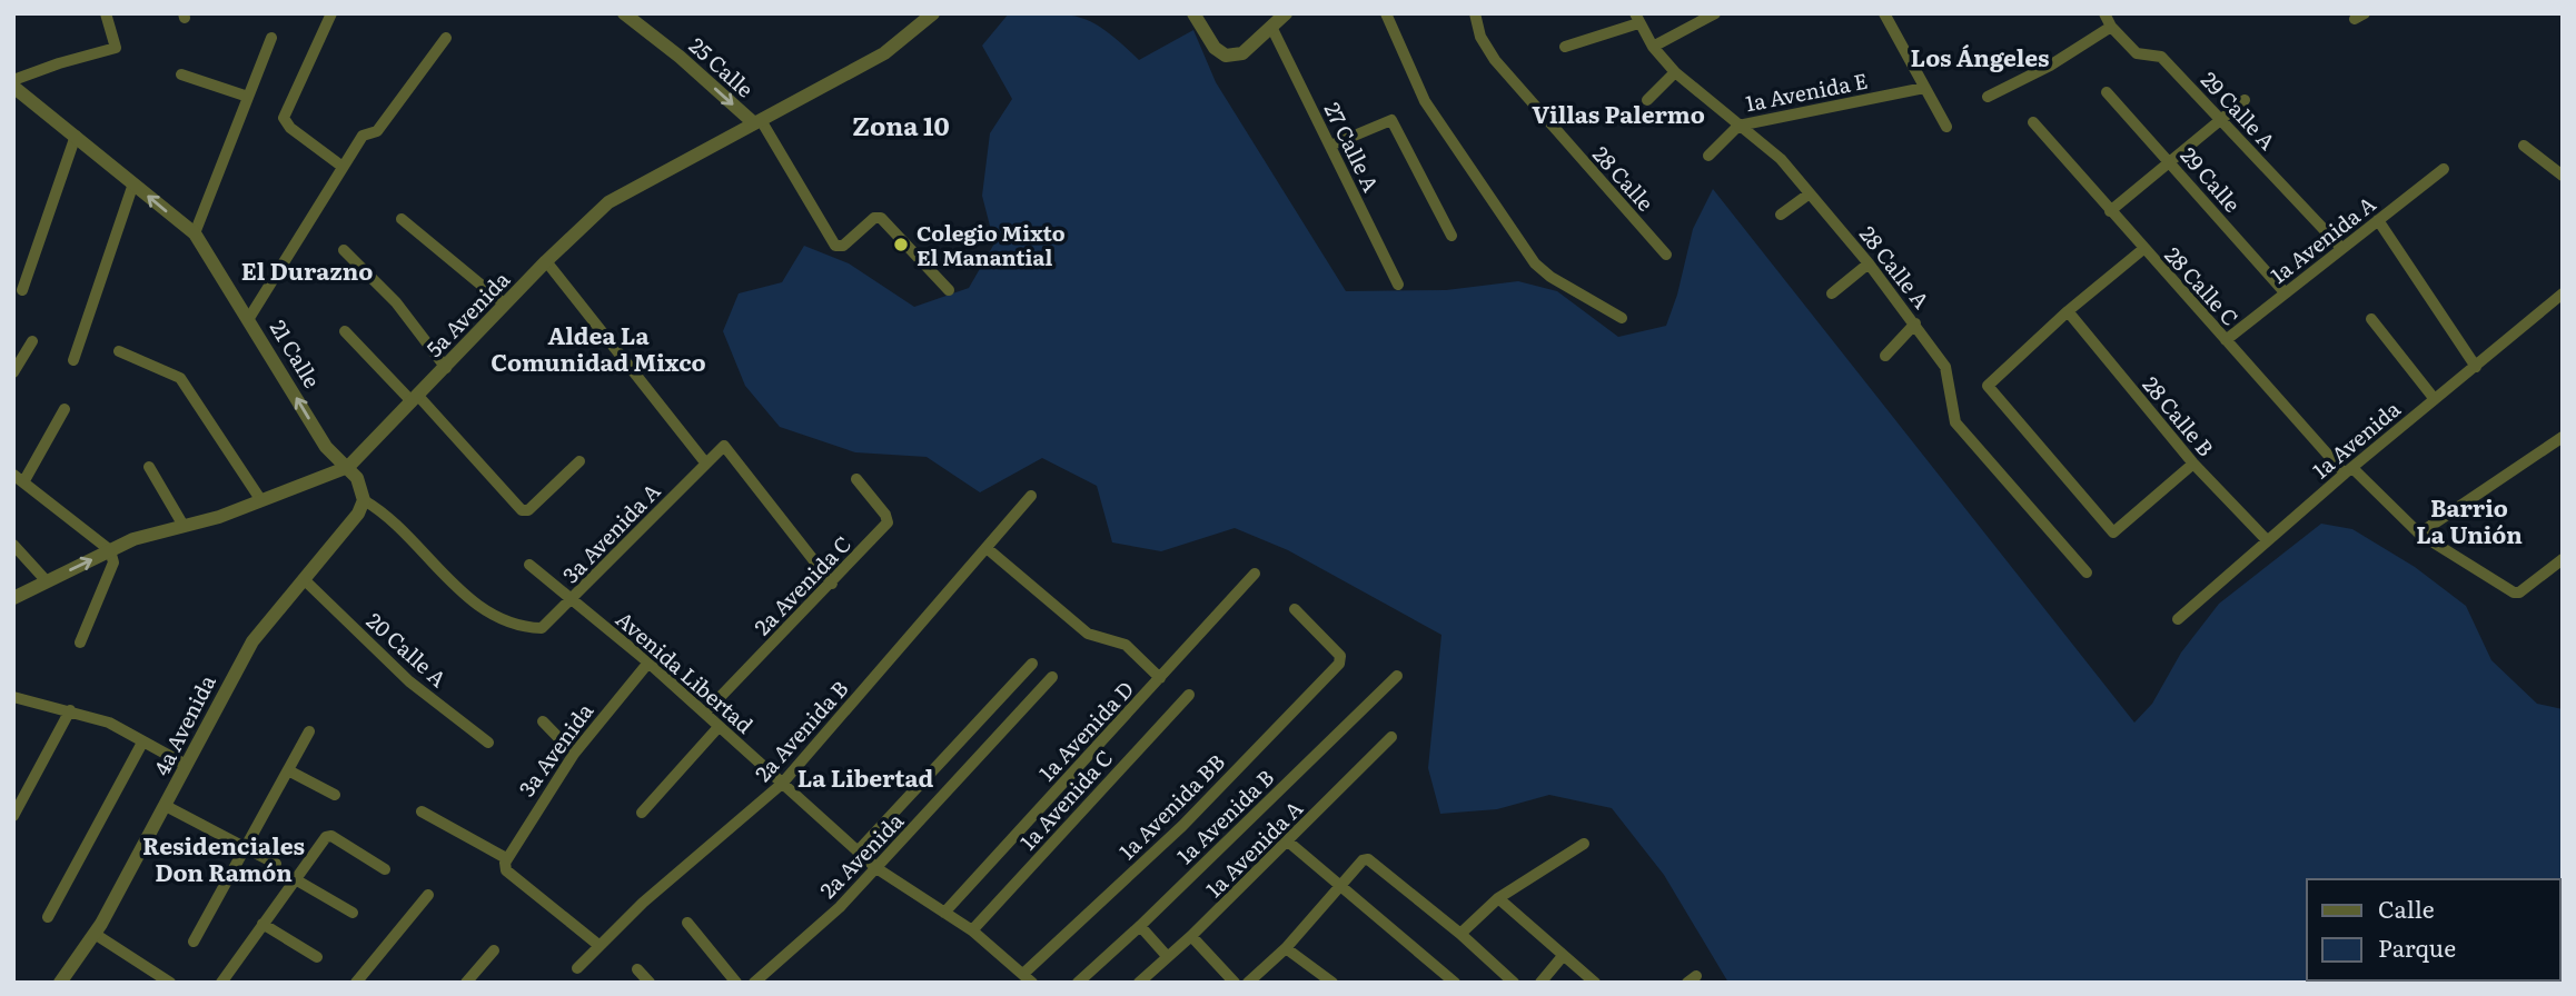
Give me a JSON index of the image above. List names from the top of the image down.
{
  "streets": {
    "street": [
      "25 Calle",
      "1a Avenida E",
      "29 Calle A",
      "27 Calle A",
      "28 Calle",
      "29 Calle",
      "1a Avenida A",
      "28 Calle A",
      "28 Calle C",
      "5a Avenida",
      "21 Calle",
      "28 Calle B",
      "1a Avenida",
      "3a Avenida A",
      "2a Avenida C",
      "20 Calle A",
      "Avenida Libertad",
      "4a Avenida",
      "2a Avenida B",
      "1a Avenida D",
      "3a Avenida",
      "1a Avenida C",
      "1a Avenida BB",
      "1a Avenida B",
      "2a Avenida"
    ]
  },
  "crossings": [
    ["25 Calle", "5a Avenida"],
    ["1a Avenida E", "28 Calle A"],
    ["29 Calle A", "1a Avenida A"],
    ["29 Calle", "1a Avenida A"],
    ["1a Avenida A", "28 Calle C"],
    ["28 Calle C", "1a Avenida"],
    ["5a Avenida", "21 Calle"],
    ["21 Calle", "3a Avenida A"],
    ["21 Calle", "4a Avenida"],
    ["28 Calle B", "1a Avenida"],
    ["3a Avenida A", "Avenida Libertad"],
    ["2a Avenida C", "Avenida Libertad"],
    ["20 Calle A", "4a Avenida"],
    ["Avenida Libertad", "2a Avenida B"],
    ["Avenida Libertad", "1a Avenida D"],
    ["Avenida Libertad", "3a Avenida"],
    ["Avenida Libertad", "1a Avenida C"],
    ["Avenida Libertad", "1a Avenida BB"],
    ["Avenida Libertad", "2a Avenida"]
  ],
  "one_way": ["25 Calle"],
  "districts": [
    "Los Ángeles",
    "Villas Palermo",
    "Zona 10",
    "El Durazno",
    "Aldea La Comunidad Mixco",
    "Barrio La Unión",
    "La Libertad",
    "Residenciales Don Ramón"
  ],
  "places": ["Colegio Mixto El Manantial"],
  "legend": ["Calle", "Parque"]
}
